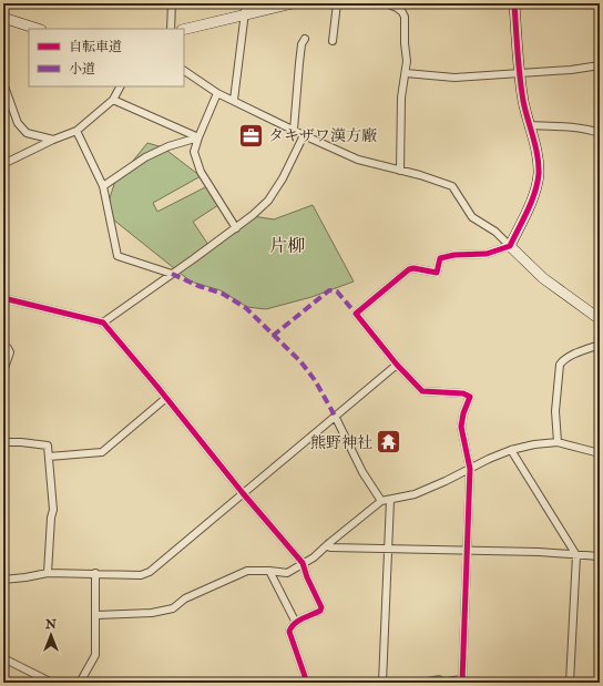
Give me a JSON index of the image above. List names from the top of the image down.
{
  "districts": ["片柳"],
  "places": {
    "office": ["タキザワ漢方廠"],
    "temple": ["熊野神社"]
  },
  "legend": ["自転車道", "小道"],
  "north": "top"
}
